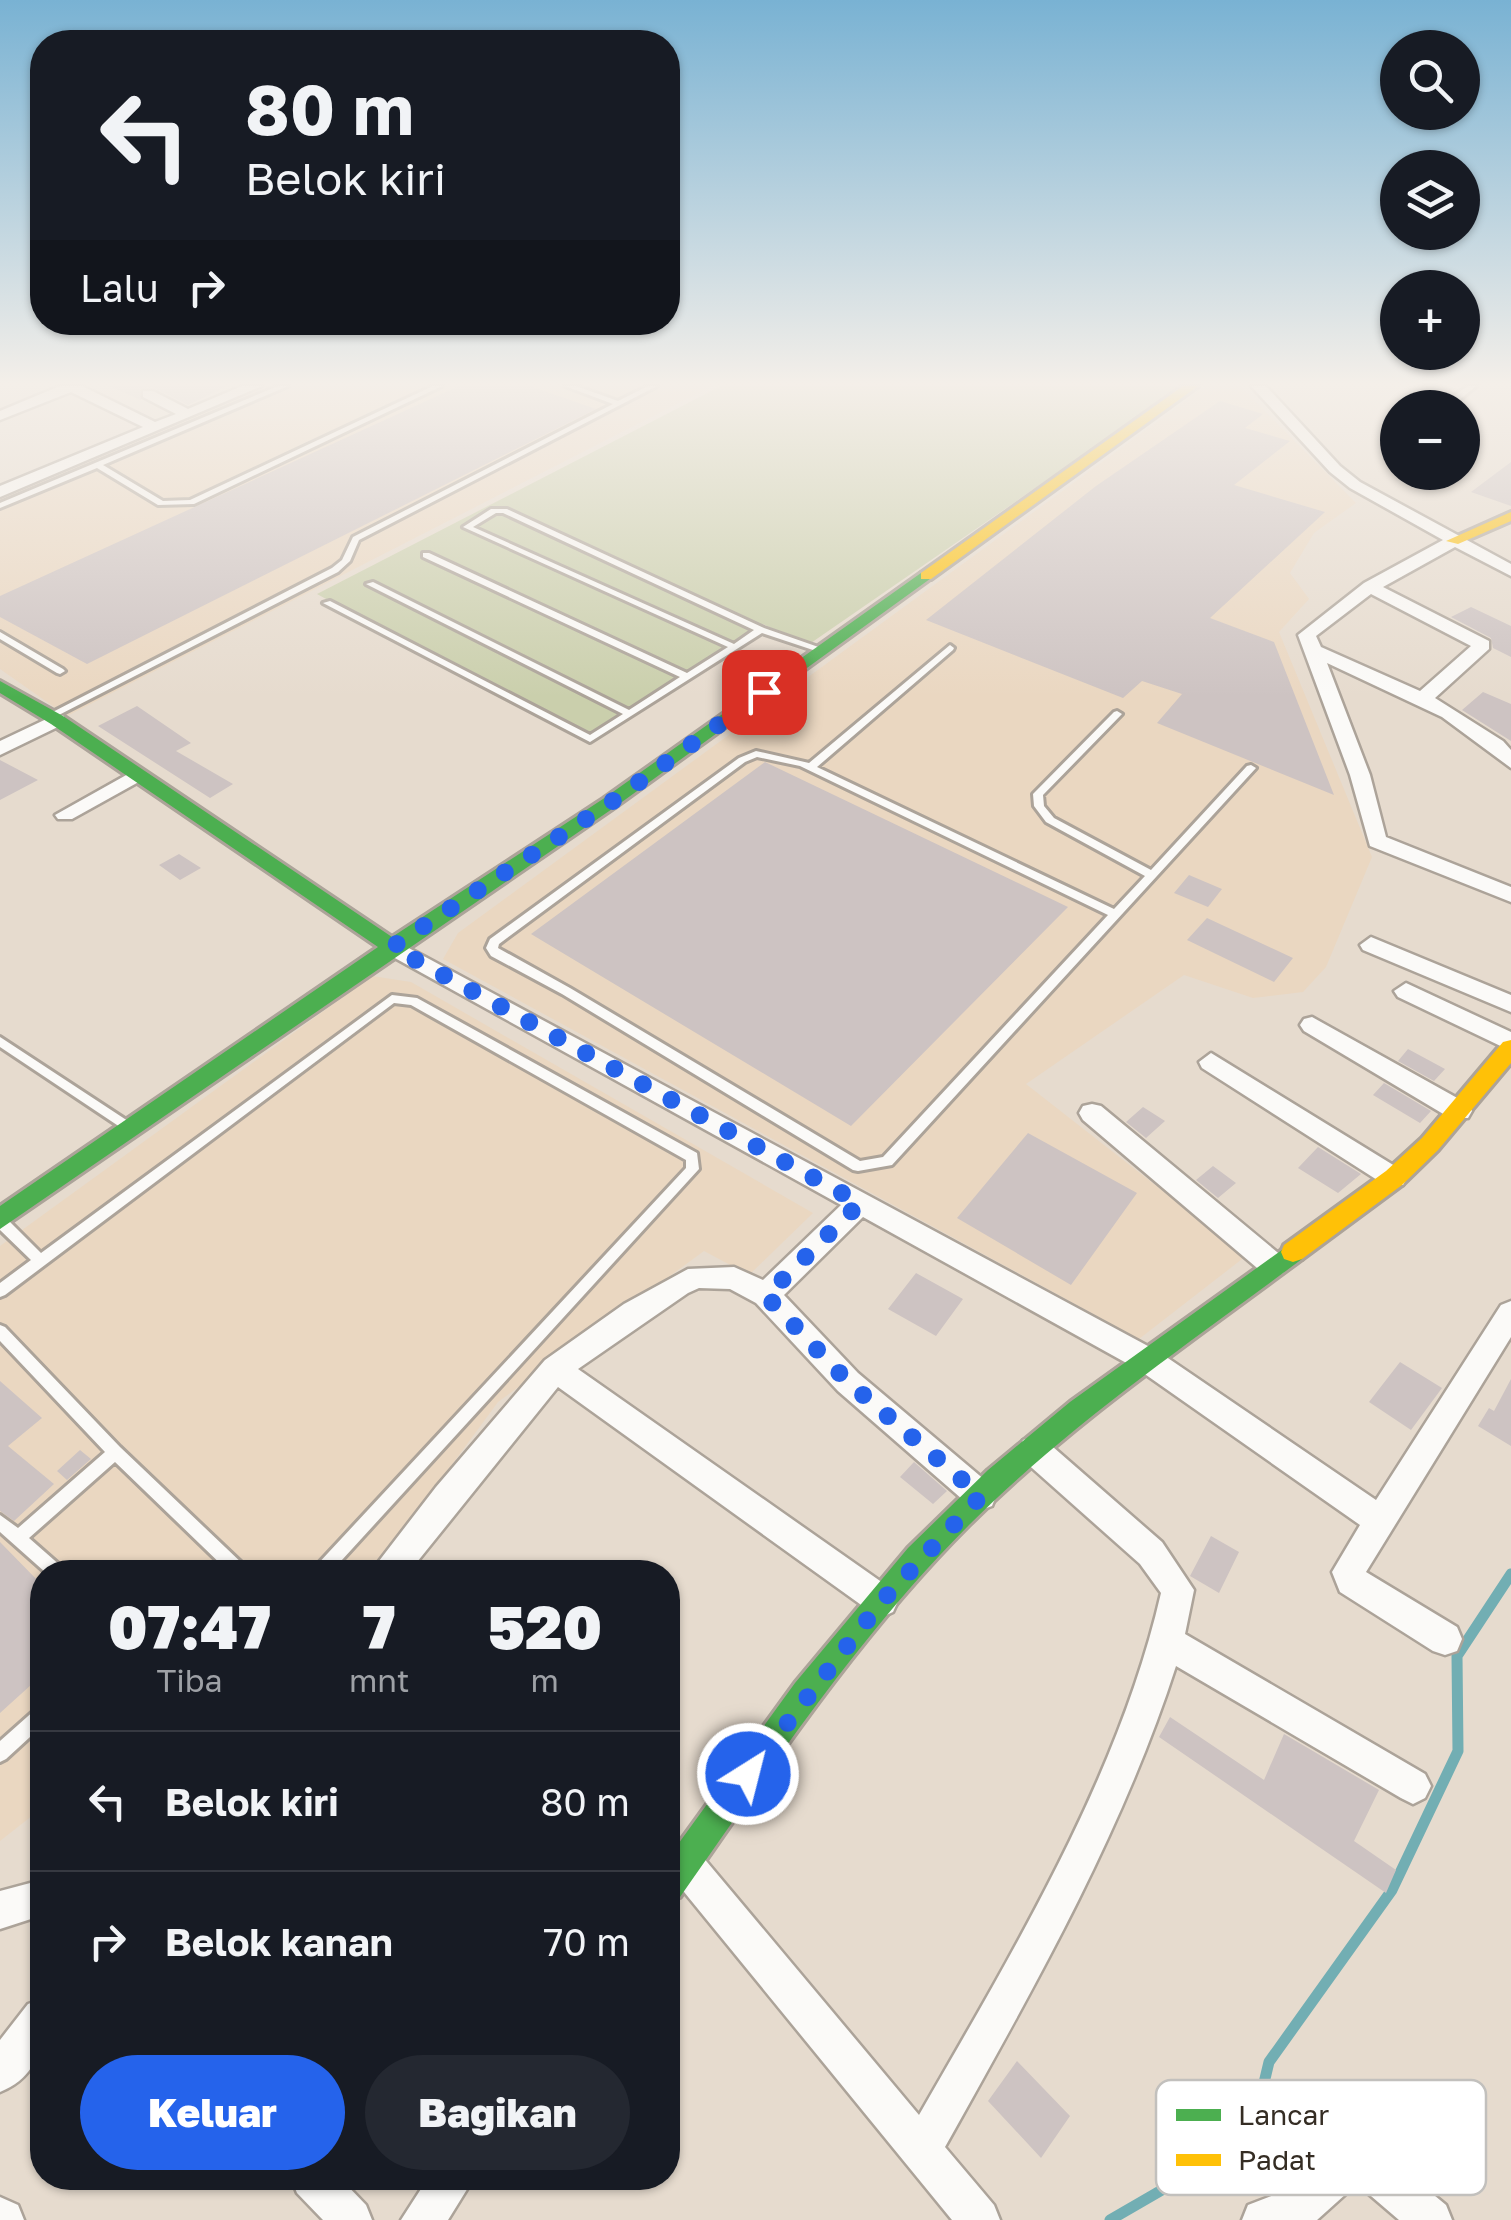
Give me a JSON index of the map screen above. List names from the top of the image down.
{
  "legend": ["Lancar", "Padat"],
  "page": {
    "map_buttons": ["+", "−"],
    "turn": ["80 m", "Belok kiri"],
    "then": "Lalu",
    "eta": [
      "07:47",
      "Tiba",
      "7",
      "mnt",
      "520",
      "m"
    ],
    "list": [
      {
        "name": "Belok kiri",
        "value": "80 m"
      },
      {
        "name": "Belok kanan",
        "value": "70 m"
      }
    ],
    "buttons": ["Keluar", "Bagikan"]
  }
}
